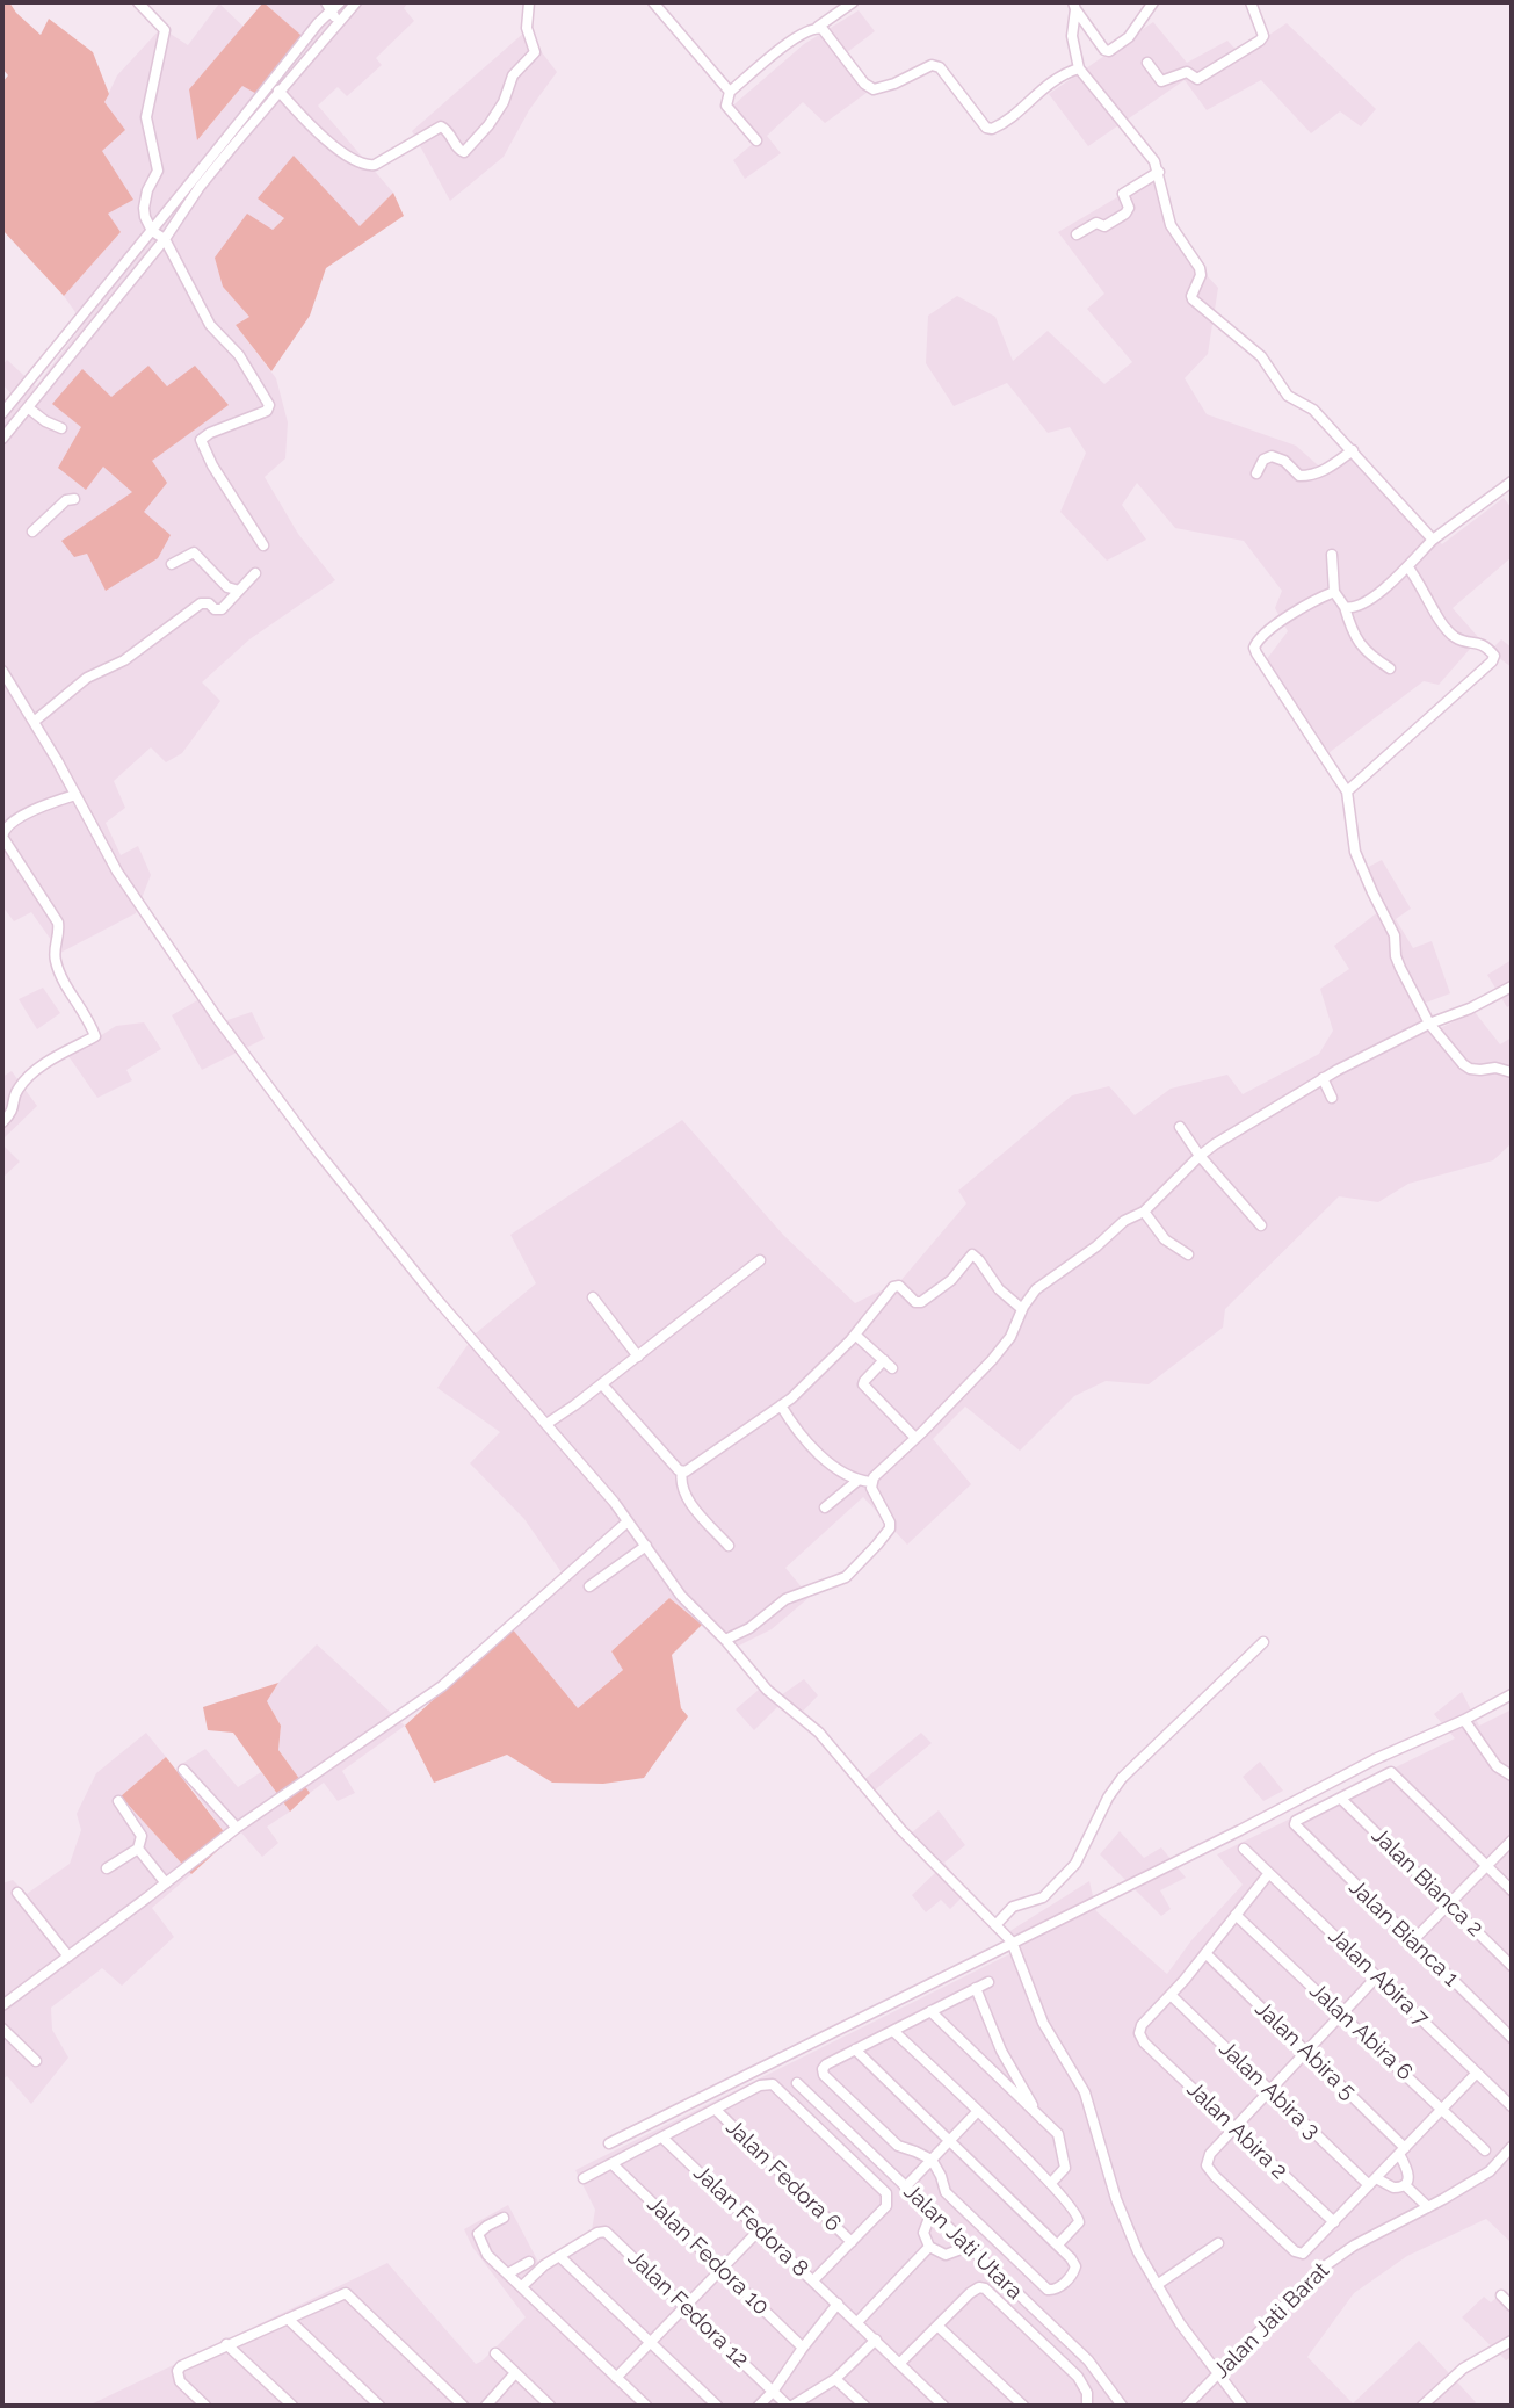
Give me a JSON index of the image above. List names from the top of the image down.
{
  "streets": {
    "street": [
      "Jalan Bianca 2",
      "Jalan Bianca 1",
      "Jalan Abira 7",
      "Jalan Abira 6",
      "Jalan Abira 5",
      "Jalan Abira 3",
      "Jalan Abira 2",
      "Jalan Fedora 6",
      "Jalan Fedora 8",
      "Jalan Jati Utara",
      "Jalan Fedora 10",
      "Jalan Fedora 12",
      "Jalan Jati Barat"
    ]
  },
  "crossings": [
    ["Jalan Bianca 2", "Jalan Bianca 1"],
    ["Jalan Abira 3", "Jalan Abira 2"]
  ]
}
